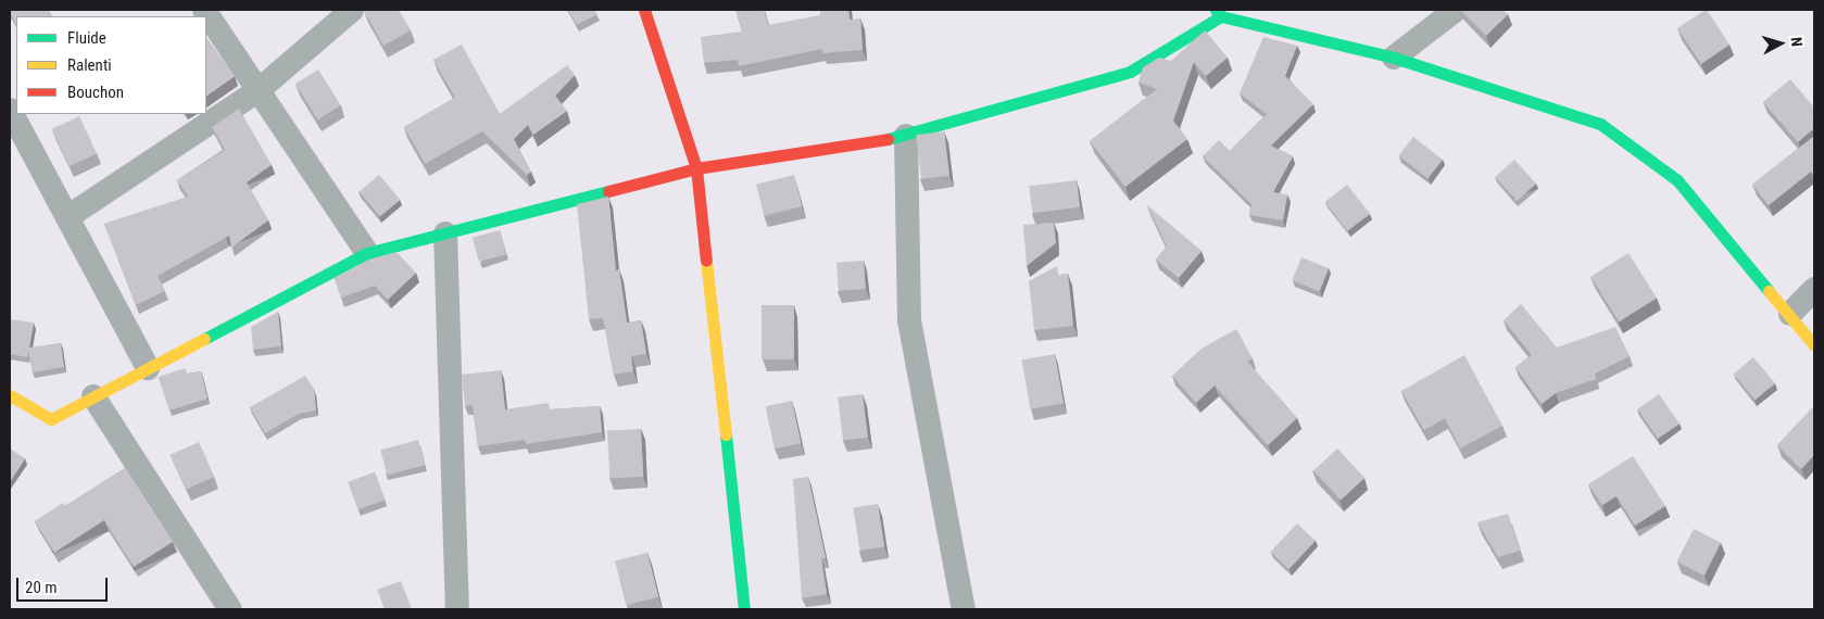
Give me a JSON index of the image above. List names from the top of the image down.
{
  "legend": ["Fluide", "Ralenti", "Bouchon"],
  "scale_bar": "20 m",
  "north": "right"
}
